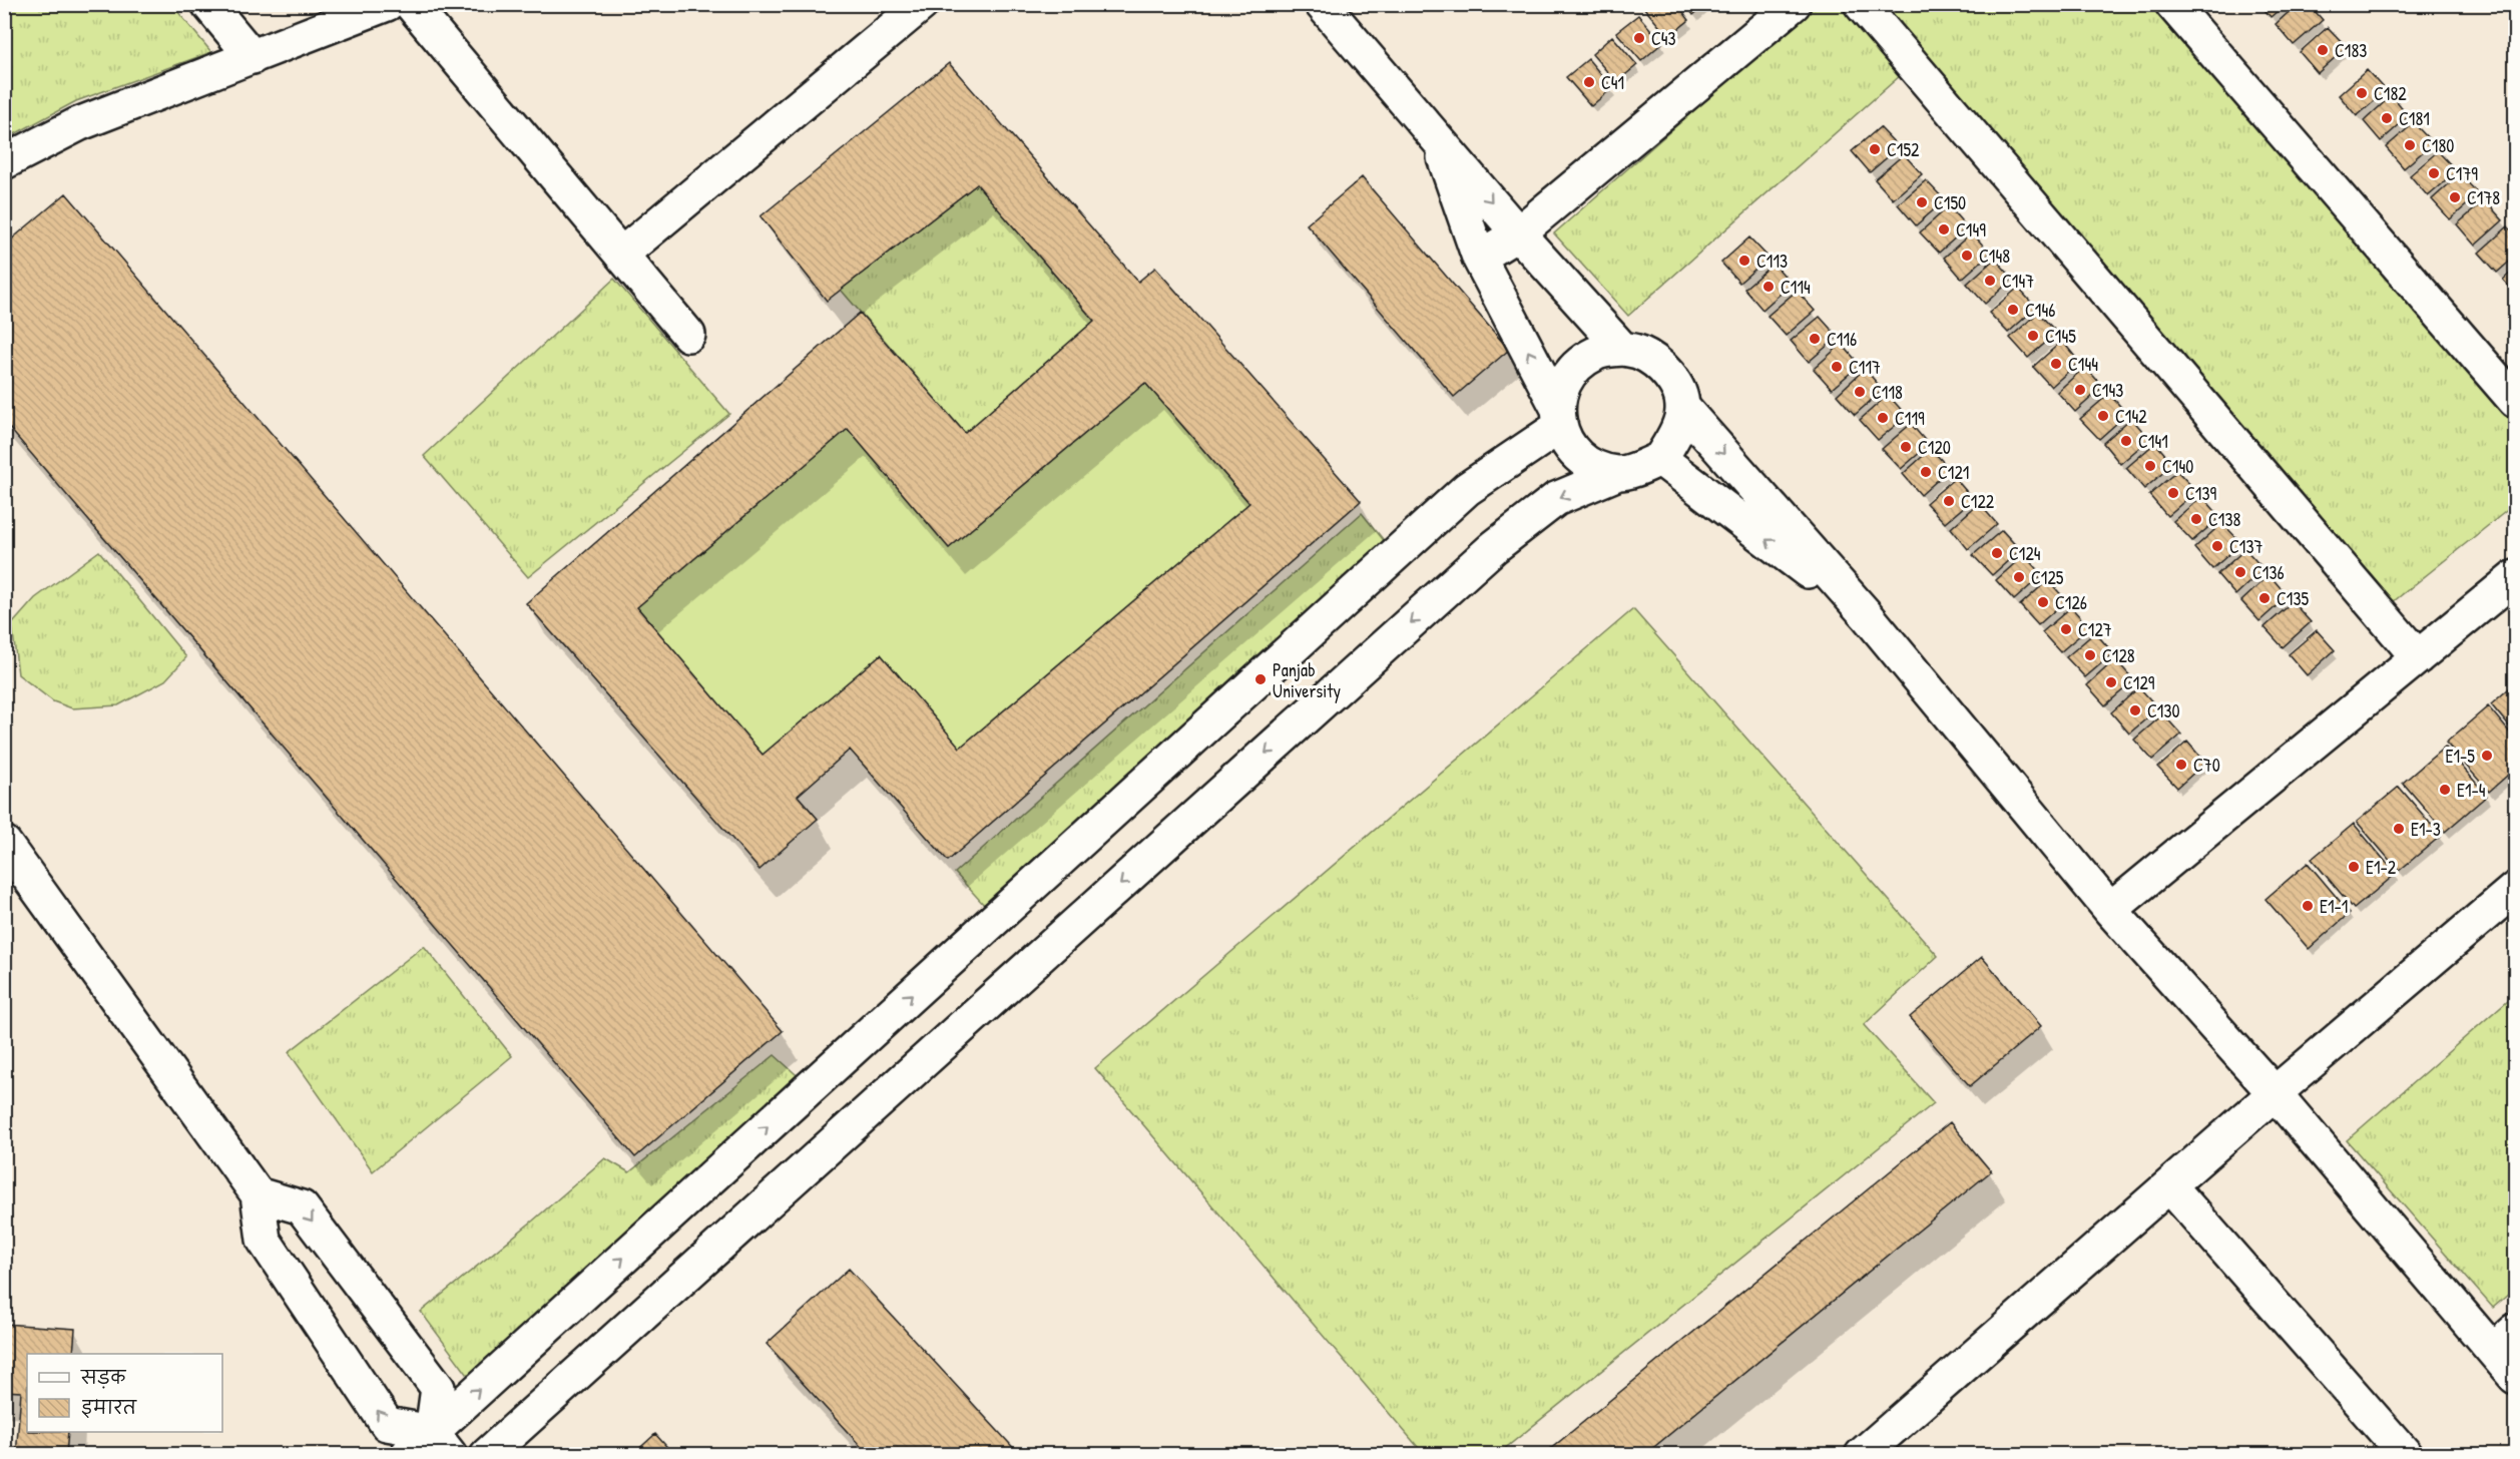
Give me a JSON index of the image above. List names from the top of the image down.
{
  "places": [
    "C43",
    "C183",
    "C41",
    "C182",
    "C181",
    "C180",
    "C152",
    "C179",
    "C178",
    "C150",
    "C149",
    "C148",
    "C113",
    "C147",
    "C114",
    "C146",
    "C145",
    "C116",
    "C144",
    "C117",
    "C143",
    "C118",
    "C142",
    "C119",
    "C141",
    "C120",
    "C140",
    "C121",
    "C139",
    "C122",
    "C138",
    "C137",
    "C124",
    "C136",
    "C125",
    "C135",
    "C126",
    "C127",
    "C128",
    "Panjab University",
    "C129",
    "C130",
    "E1-5",
    "C70",
    "E1-4",
    "E1-3",
    "E1-2",
    "E1-1"
  ],
  "legend": ["सड़क", "इमारत"]
}
